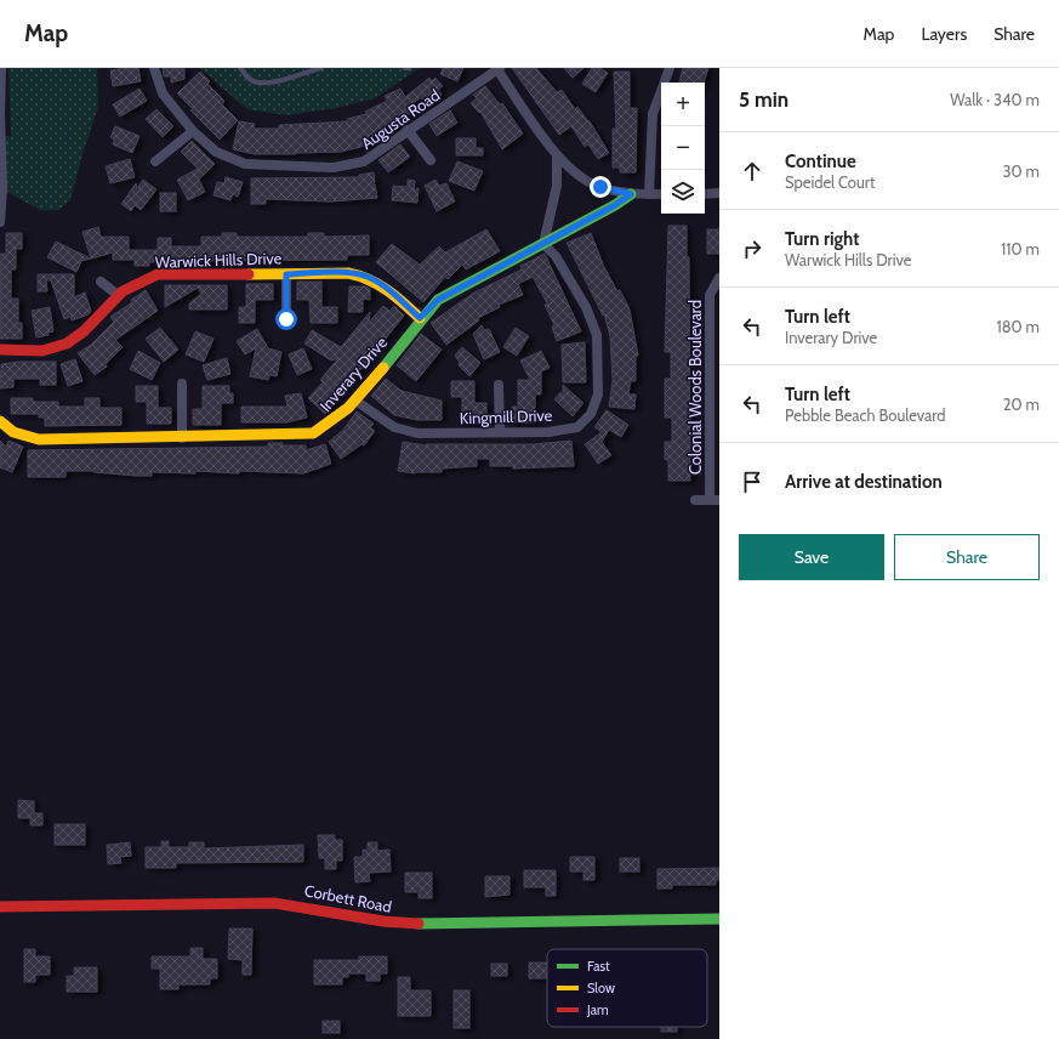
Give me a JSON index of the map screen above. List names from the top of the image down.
{
  "streets": {
    "street": [
      "Augusta Road",
      "Warwick Hills Drive",
      "Inverary Drive",
      "Colonial Woods Boulevard",
      "Kingmill Drive",
      "Corbett Road"
    ]
  },
  "crossings": [
    ["Warwick Hills Drive", "Inverary Drive"],
    ["Inverary Drive", "Kingmill Drive"]
  ],
  "legend": ["Fast", "Slow", "Jam"],
  "page": {
    "header": "Map",
    "nav": ["Map", "Layers", "Share"],
    "heading": ["5 min", "Walk · 340 m"],
    "map_buttons": ["+", "−"],
    "list": [
      ["Continue", "Speidel Court", "30 m"],
      ["Turn right", "Warwick Hills Drive", "110 m"],
      ["Turn left", "Inverary Drive", "180 m"],
      ["Turn left", "Pebble Beach Boulevard", "20 m"],
      "Arrive at destination"
    ],
    "buttons": ["Save", "Share"]
  }
}
